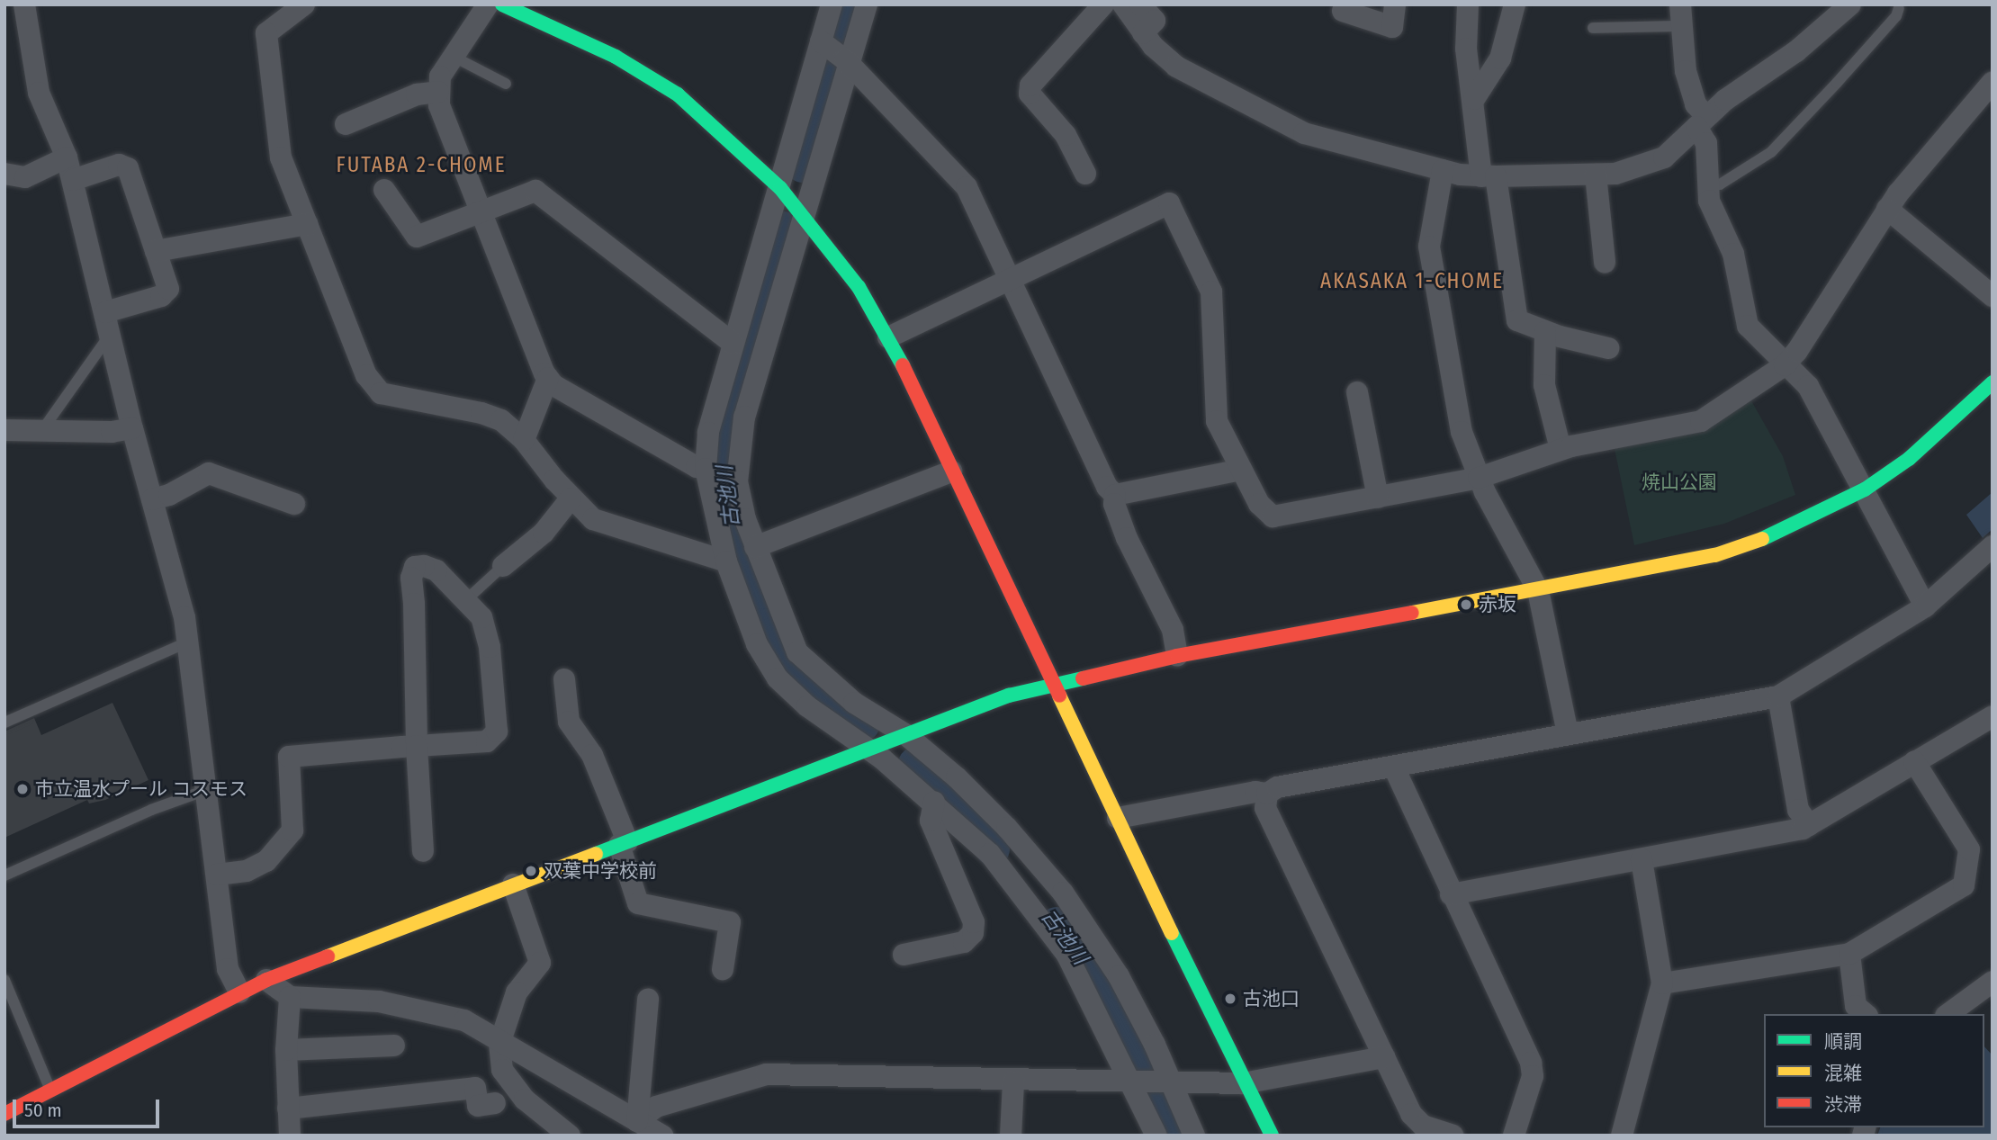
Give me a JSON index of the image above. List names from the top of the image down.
{
  "districts": ["FUTABA 2-CHOME", "AKASAKA 1-CHOME"],
  "water": ["古池川"],
  "parks": ["焼山公園"],
  "places": [
    "赤坂",
    "市立温水プール コスモス",
    "双葉中学校前",
    "古池口"
  ],
  "legend": ["順調", "混雑", "渋滞"],
  "scale_bar": "50 m"
}
